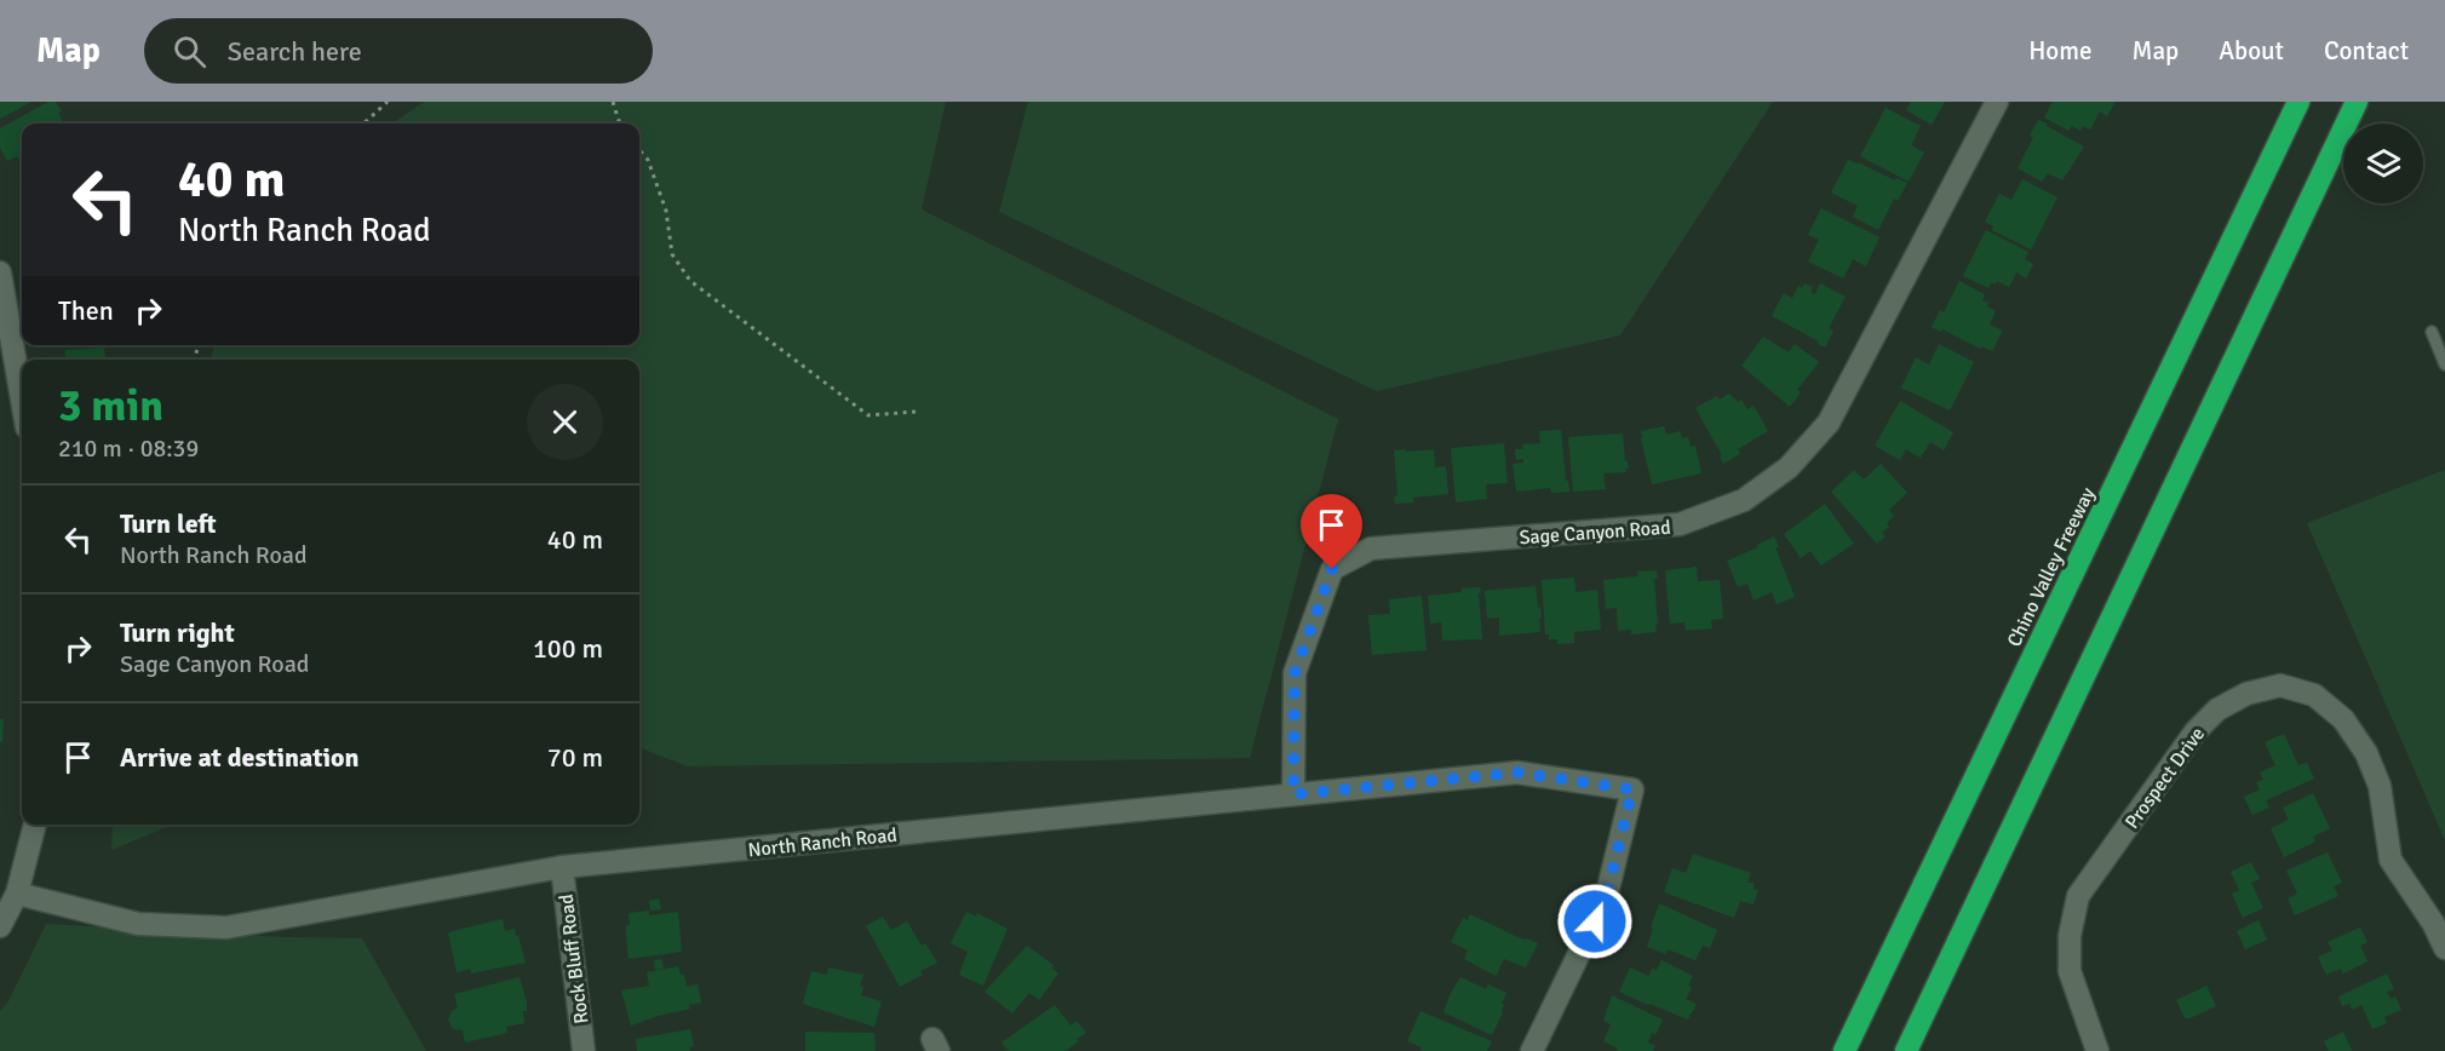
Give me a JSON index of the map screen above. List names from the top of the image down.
{
  "streets": {
    "highway": ["Chino Valley Freeway"],
    "street": [
      "Sage Canyon Road",
      "Prospect Drive",
      "North Ranch Road",
      "Rock Bluff Road"
    ]
  },
  "crossings": [
    ["Sage Canyon Road", "North Ranch Road"],
    ["North Ranch Road", "Rock Bluff Road"]
  ],
  "page": {
    "header": "Map",
    "search": "Search here",
    "nav": [
      "Home",
      "Map",
      "About",
      "Contact"
    ],
    "turn": ["40 m", "North Ranch Road"],
    "then": "Then",
    "heading": ["3 min", "210 m · 08:39"],
    "list": [
      {
        "name": "Turn left",
        "note": "North Ranch Road",
        "value": "40 m"
      },
      {
        "name": "Turn right",
        "note": "Sage Canyon Road",
        "value": "100 m"
      },
      {
        "name": "Arrive at destination",
        "value": "70 m"
      }
    ]
  }
}
